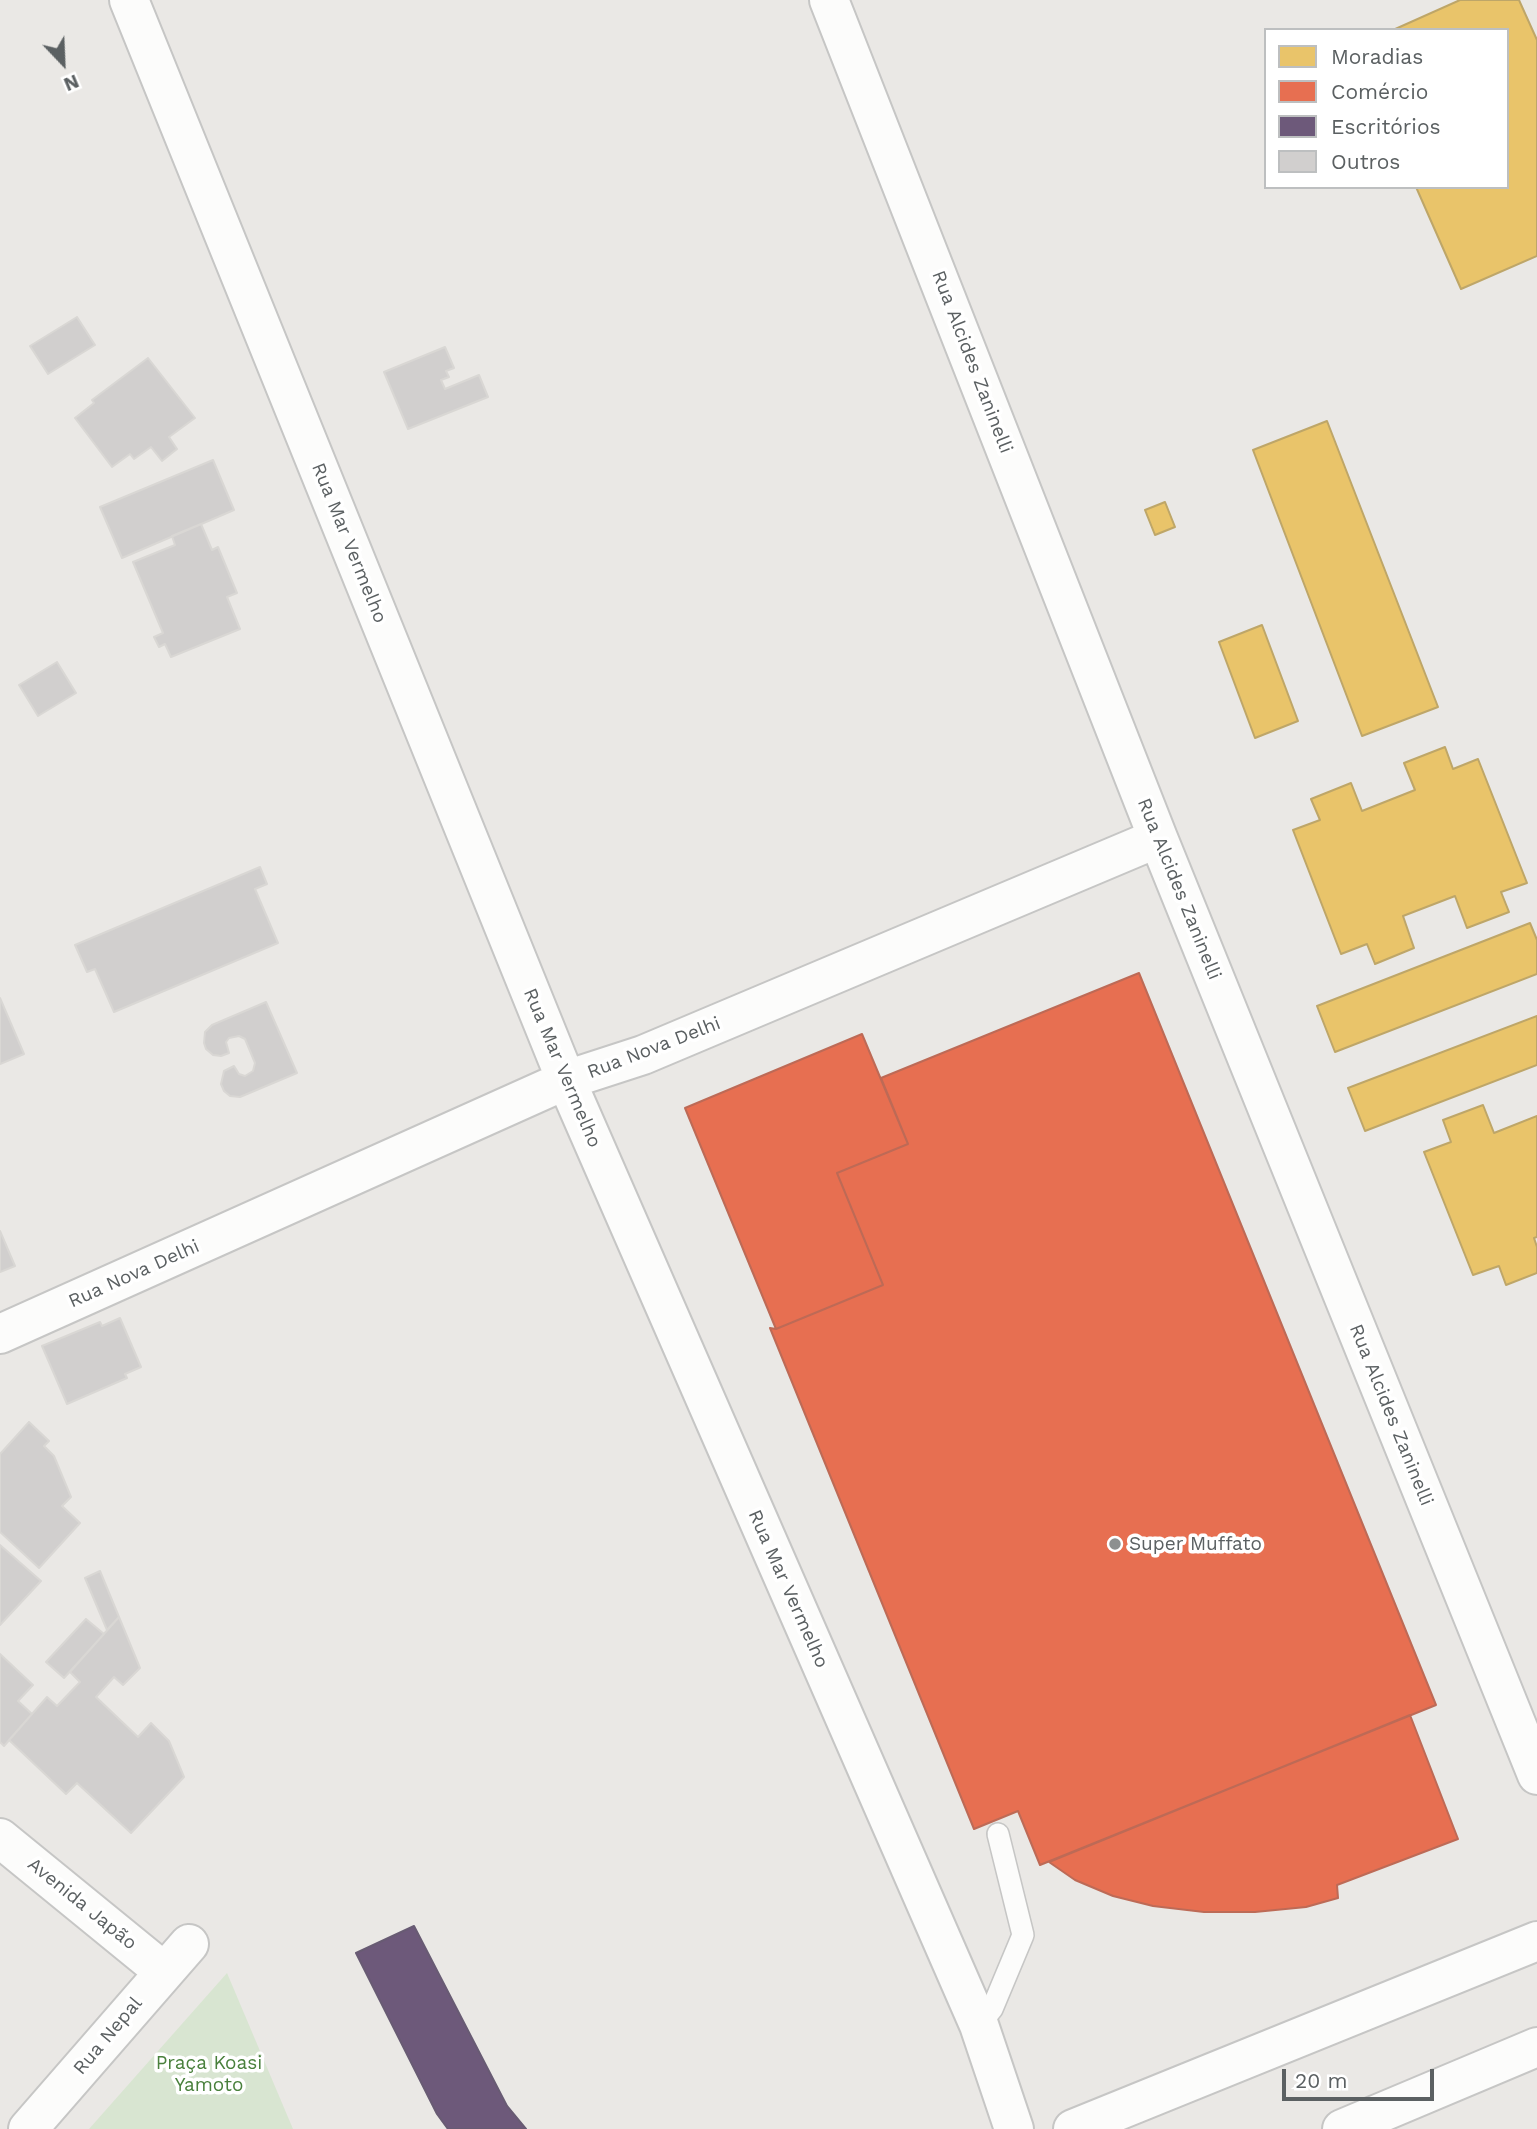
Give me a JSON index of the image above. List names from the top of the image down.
{
  "streets": {
    "street": [
      "Rua Alcides Zaninelli",
      "Rua Mar Vermelho",
      "Rua Nova Delhi",
      "Avenida Japão",
      "Rua Nepal"
    ]
  },
  "crossings": [
    ["Rua Alcides Zaninelli", "Rua Nova Delhi"],
    ["Rua Mar Vermelho", "Rua Nova Delhi"],
    ["Avenida Japão", "Rua Nepal"]
  ],
  "parks": ["Praça Koasi Yamoto"],
  "places": ["Super Muffato"],
  "legend": [
    "Moradias",
    "Comércio",
    "Escritórios",
    "Outros"
  ],
  "scale_bar": "20 m",
  "north": "bottom right"
}
